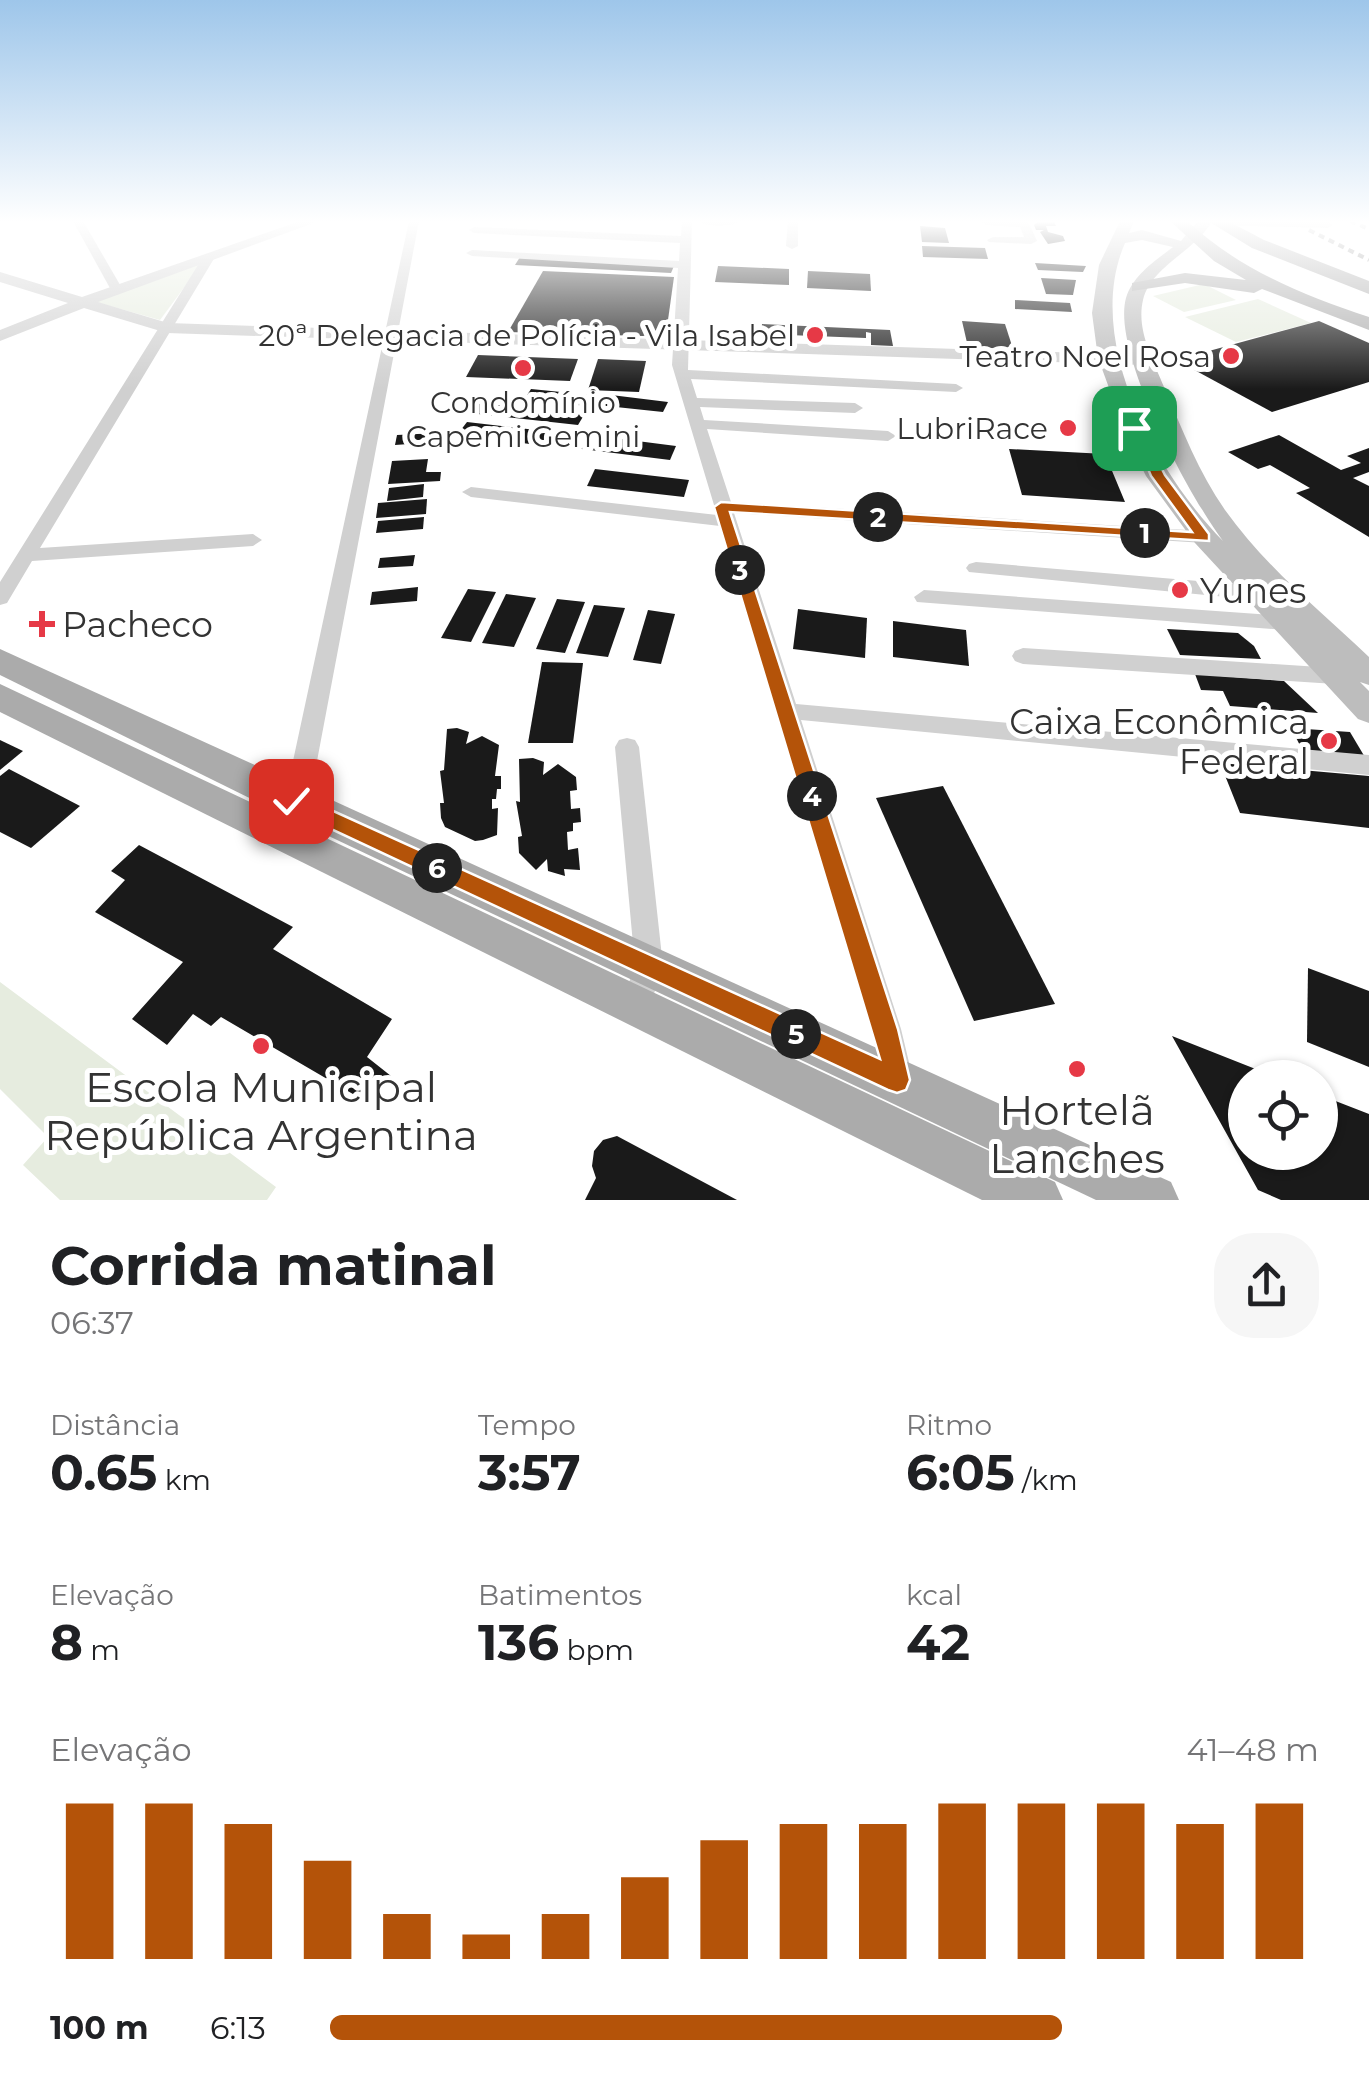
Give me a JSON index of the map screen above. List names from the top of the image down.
{
  "places": {
    "other": [
      "20ª Delegacia de Polícia - Vila Isabel",
      "Teatro Noel Rosa",
      "Condomínio Capemi Gemini",
      "LubriRace",
      "Yunes",
      "Caixa Econômica Federal",
      "Escola Municipal República Argentina",
      "Hortelã Lanches"
    ],
    "health": ["Pacheco"]
  },
  "page": {
    "pins": [
      "2",
      "1",
      "3",
      "4",
      "6",
      "5"
    ],
    "heading": ["Corrida matinal", "06:37"],
    "stats": [
      ["Distância", "0.65 km"],
      ["Tempo", "3:57"],
      ["Ritmo", "6:05 /km"],
      ["Elevação", "8 m"],
      ["Batimentos", "136 bpm"],
      ["kcal", "42"]
    ],
    "chart": ["Elevação", "41–48 m"],
    "list": [
      {
        "name": "100 m",
        "note": "6:13"
      }
    ]
  }
}
